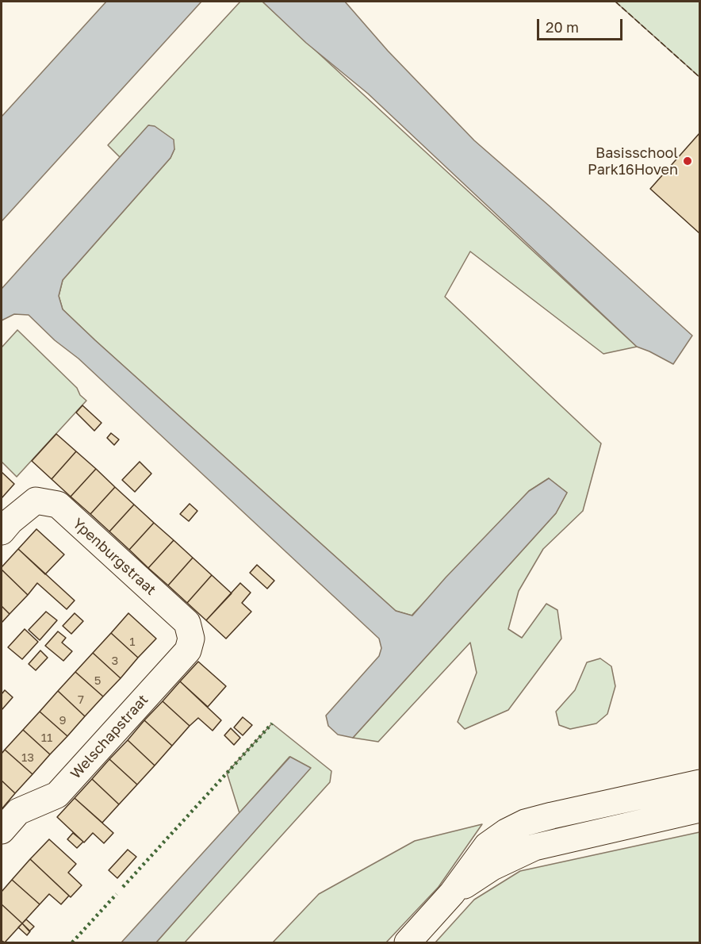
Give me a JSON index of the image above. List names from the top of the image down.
{
  "streets": {
    "street": ["Ypenburgstraat", "Welschapstraat"]
  },
  "crossings": [
    ["Ypenburgstraat", "Welschapstraat"]
  ],
  "places": ["Basisschool Park16Hoven"],
  "house_numbers": [
    "1",
    "3",
    "5",
    "7",
    "9",
    "11",
    "13"
  ],
  "scale_bar": "20 m"
}
